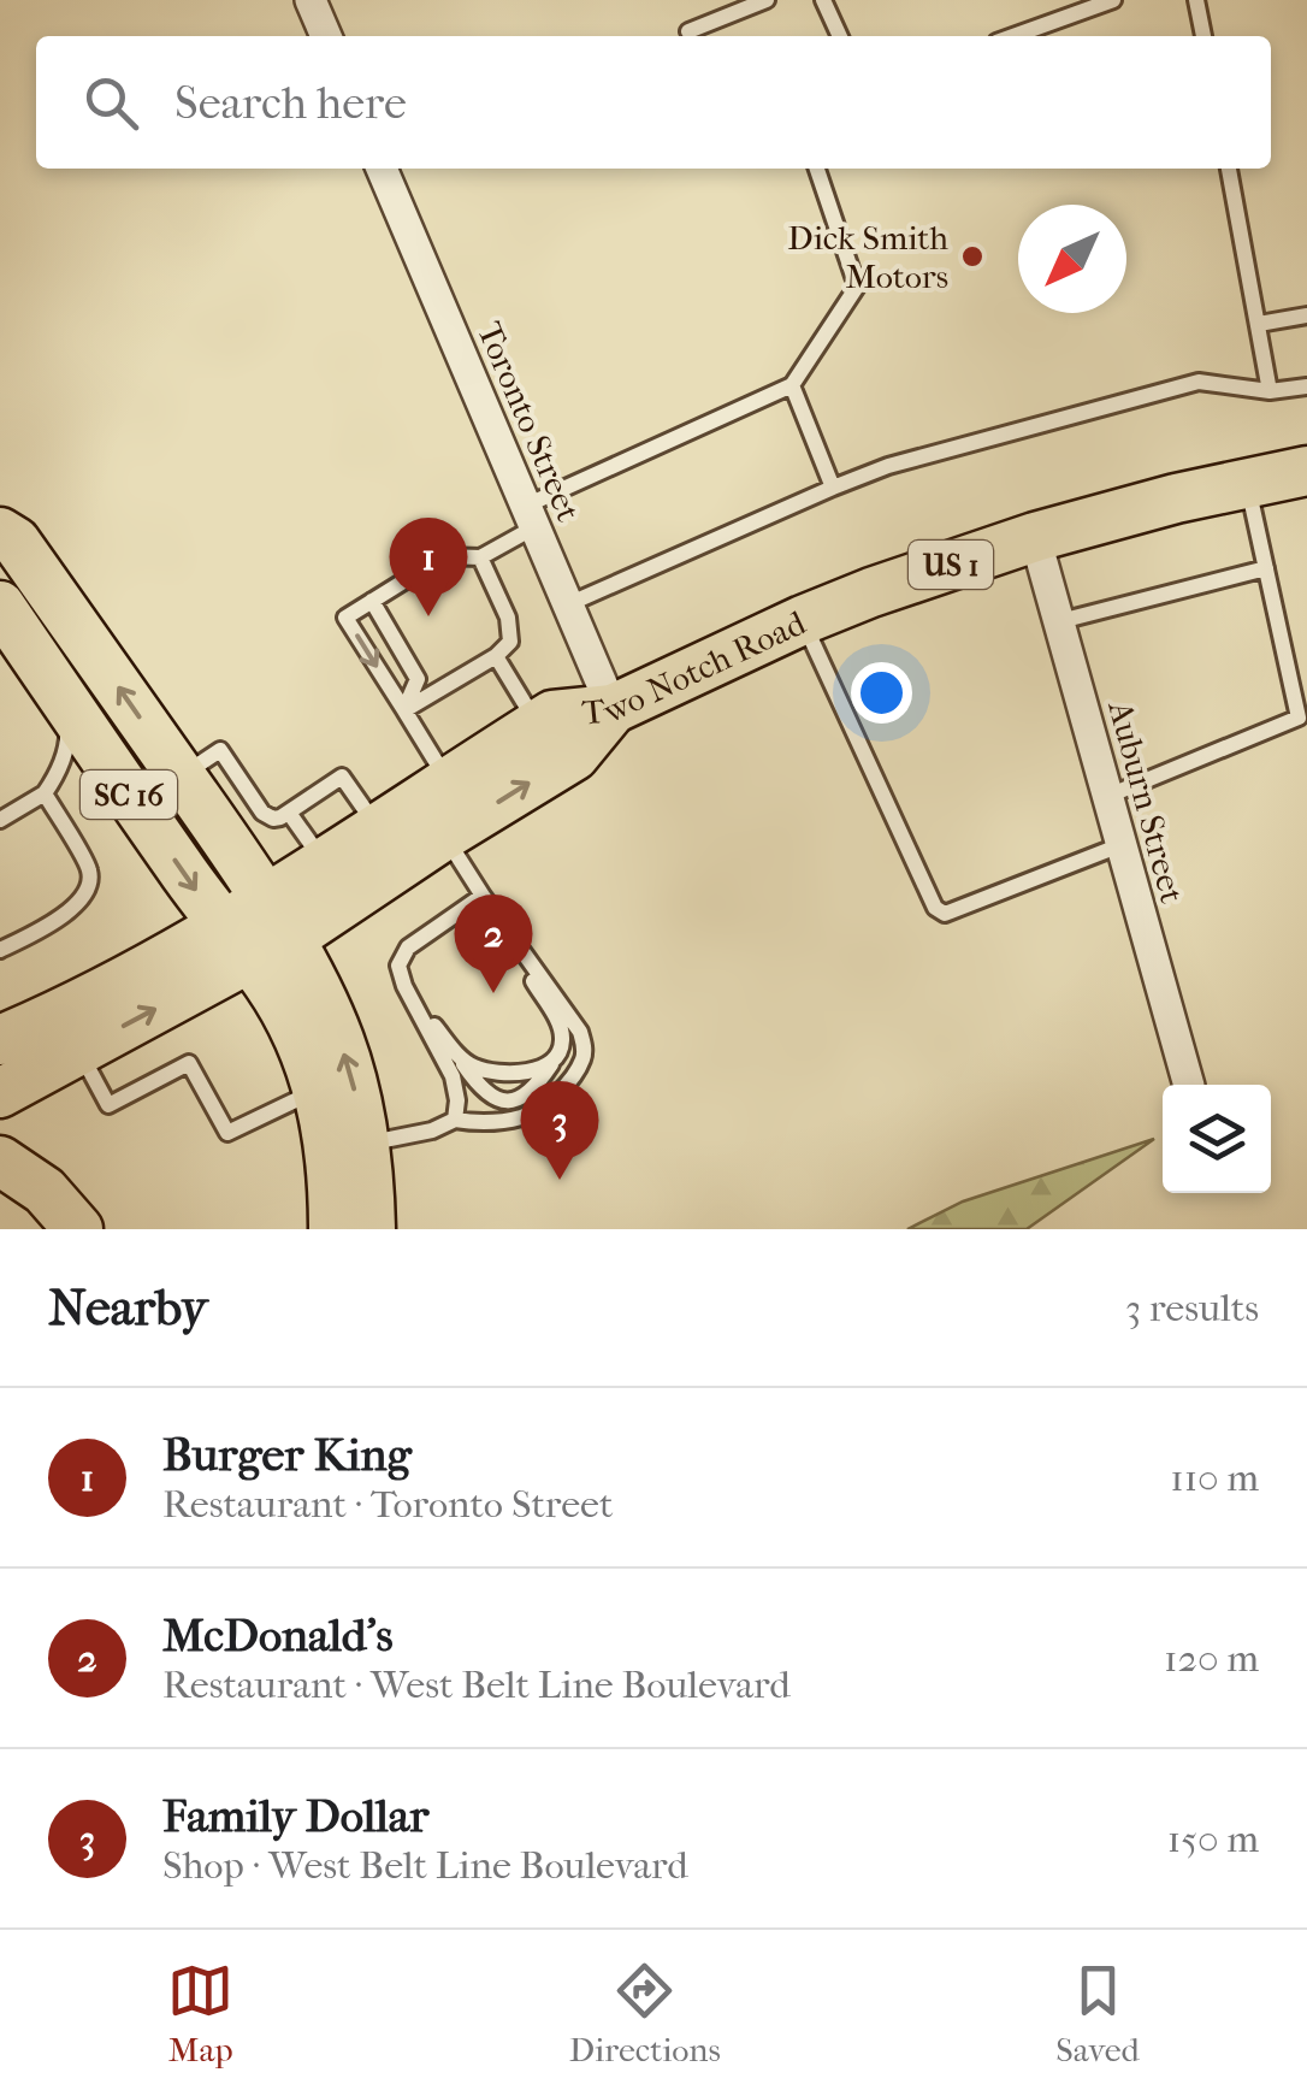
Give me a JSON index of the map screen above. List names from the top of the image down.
{
  "streets": {
    "main road": ["US 1", "Two Notch Road", "SC 16"],
    "street": ["Toronto Street", "Auburn Street"]
  },
  "crossings": [
    ["Toronto Street", "Two Notch Road"],
    ["Two Notch Road", "SC 16"],
    ["Two Notch Road", "Auburn Street"]
  ],
  "places": ["Dick Smith Motors"],
  "north": "bottom left",
  "page": {
    "search": "Search here",
    "pins": ["1", "2", "3"],
    "heading": ["Nearby", "3 results"],
    "list": [
      {
        "mark": "1",
        "name": "Burger King",
        "note": "Restaurant · Toronto Street",
        "value": "110 m"
      },
      {
        "mark": "2",
        "name": "McDonald's",
        "note": "Restaurant · West Belt Line Boulevard",
        "value": "120 m"
      },
      {
        "mark": "3",
        "name": "Family Dollar",
        "note": "Shop · West Belt Line Boulevard",
        "value": "150 m"
      }
    ],
    "nav": ["Map", "Directions", "Saved"]
  }
}
